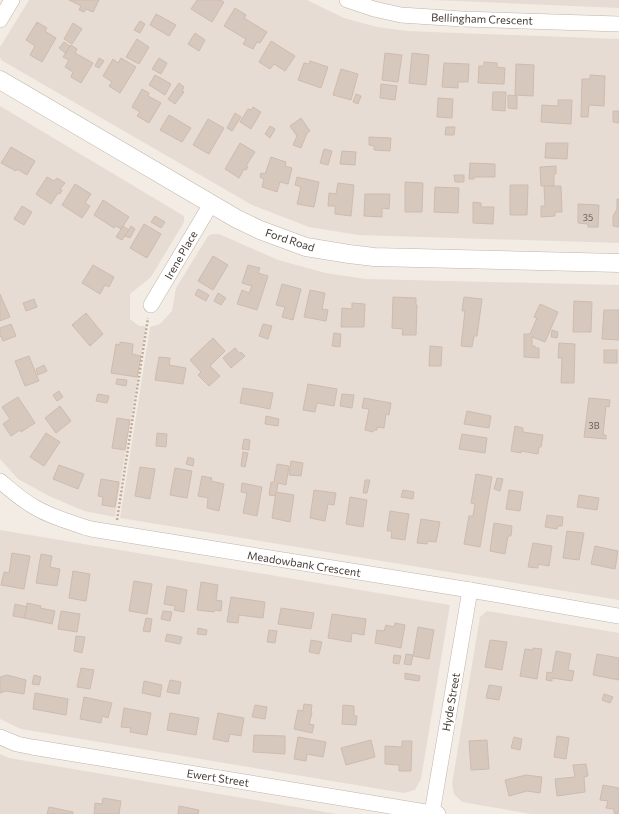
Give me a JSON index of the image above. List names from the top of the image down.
{
  "streets": {
    "street": [
      "Bellingham Crescent",
      "Ford Road",
      "Irene Place",
      "Meadowbank Crescent",
      "Hyde Street",
      "Ewert Street"
    ]
  },
  "crossings": [
    ["Ford Road", "Irene Place"],
    ["Meadowbank Crescent", "Hyde Street"],
    ["Hyde Street", "Ewert Street"]
  ],
  "house_numbers": ["35", "3B"]
}
